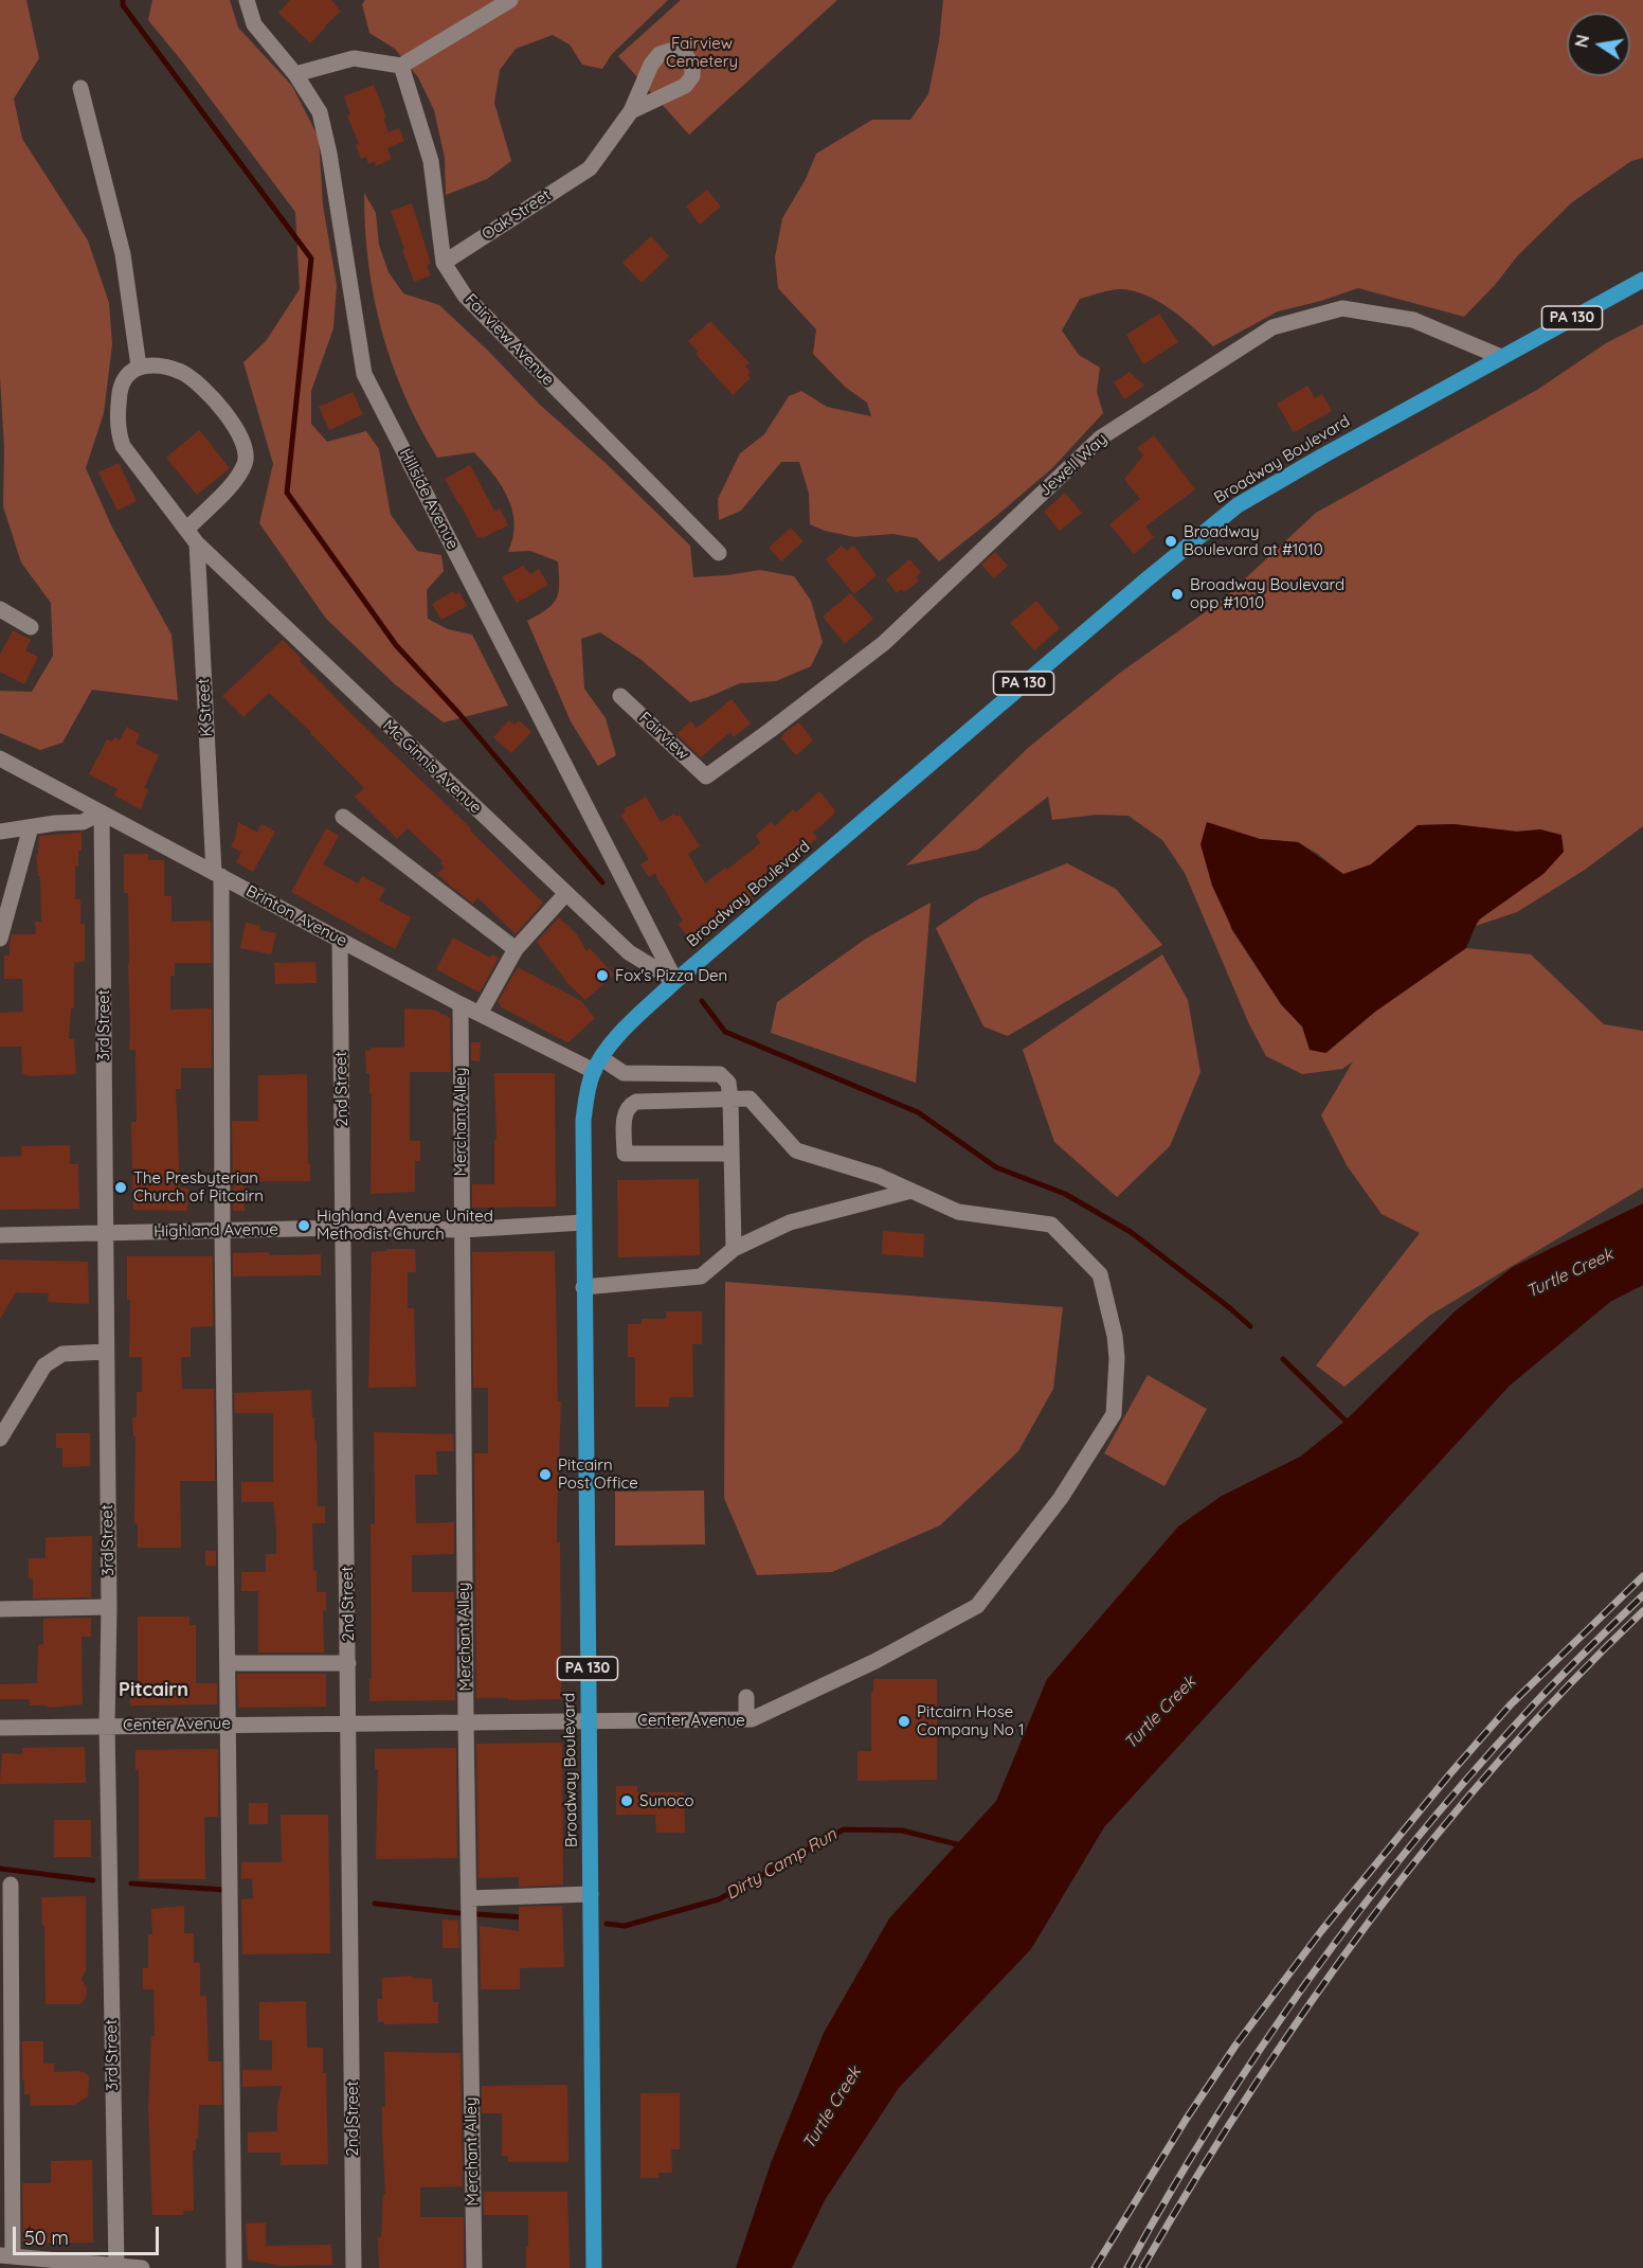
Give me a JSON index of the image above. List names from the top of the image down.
{
  "streets": {
    "main road": ["PA 130", "Broadway Boulevard"],
    "street": [
      "Oak Street",
      "Fairview Avenue",
      "Jewell Way",
      "Hillside Avenue",
      "K Street",
      "Fairview",
      "Mc Ginnis Avenue",
      "Brinton Avenue",
      "3rd Street",
      "2nd Street",
      "Merchant Alley",
      "Highland Avenue",
      "Center Avenue"
    ]
  },
  "crossings": [
    ["Oak Street", "Fairview Avenue"],
    ["Broadway Boulevard", "Jewell Way"],
    ["Broadway Boulevard", "Hillside Avenue"],
    ["Broadway Boulevard", "Mc Ginnis Avenue"],
    ["Broadway Boulevard", "Brinton Avenue"],
    ["Broadway Boulevard", "Highland Avenue"],
    ["Broadway Boulevard", "Center Avenue"],
    ["Jewell Way", "Fairview"],
    ["Hillside Avenue", "Mc Ginnis Avenue"],
    ["K Street", "Mc Ginnis Avenue"],
    ["K Street", "Brinton Avenue"],
    ["K Street", "Highland Avenue"],
    ["K Street", "Center Avenue"],
    ["Brinton Avenue", "3rd Street"],
    ["Brinton Avenue", "2nd Street"],
    ["Brinton Avenue", "Merchant Alley"],
    ["3rd Street", "Highland Avenue"],
    ["3rd Street", "Center Avenue"],
    ["2nd Street", "Highland Avenue"],
    ["2nd Street", "Center Avenue"],
    ["Merchant Alley", "Highland Avenue"],
    ["Merchant Alley", "Center Avenue"]
  ],
  "districts": ["Pitcairn"],
  "water": ["Turtle Creek", "Dirty Camp Run"],
  "parks": ["Fairview Cemetery"],
  "places": [
    "Broadway Boulevard at #1010",
    "Broadway Boulevard opp #1010",
    "Fox's Pizza Den",
    "The Presbyterian Church of Pitcairn",
    "Highland Avenue United Methodist Church",
    "Pitcairn Post Office",
    "Pitcairn Hose Company No 1",
    "Sunoco"
  ],
  "scale_bar": "50 m",
  "north": "left"
}
